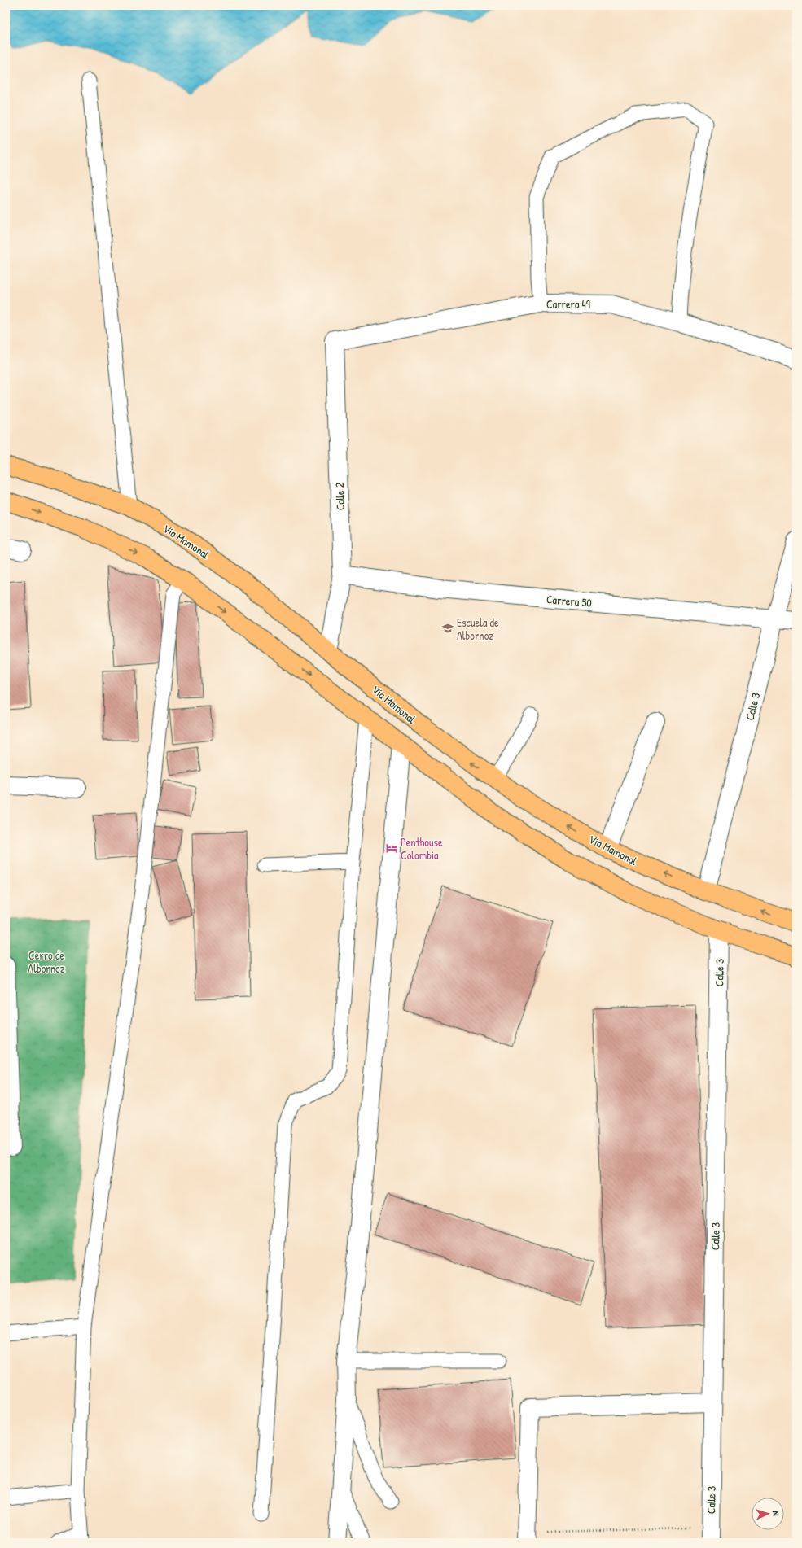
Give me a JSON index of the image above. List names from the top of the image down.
{
  "streets": {
    "main road": ["Vía Mamonal"],
    "street": [
      "Carrera 49",
      "Calle 2",
      "Carrera 50",
      "Calle 3"
    ]
  },
  "crossings": [
    ["Carrera 49", "Calle 2"],
    ["Calle 2", "Vía Mamonal"],
    ["Calle 2", "Carrera 50"],
    ["Vía Mamonal", "Calle 3"],
    ["Carrera 50", "Calle 3"]
  ],
  "parks": ["Cerro de Albornoz"],
  "places": {
    "school or university": ["Escuela de Albornoz"],
    "hotel": ["Penthouse Colombia"]
  },
  "north": "right"
}
